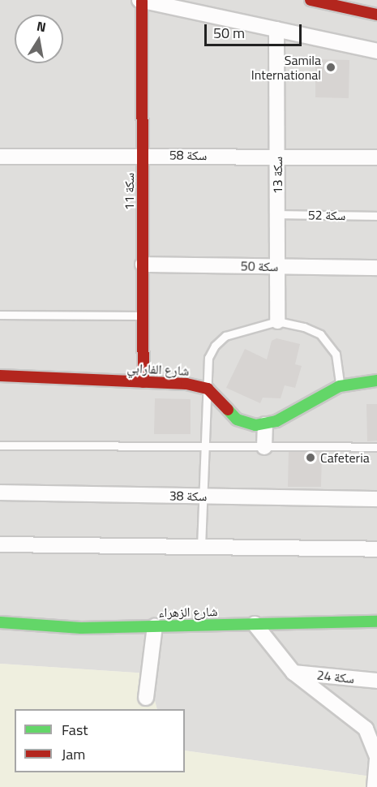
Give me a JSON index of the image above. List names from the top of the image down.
{
  "streets": {
    "street": [
      "سكة 58",
      "سكة 13",
      "سكة 11",
      "سكة 50",
      "شارع الفارابي",
      "سكة 38",
      "شارع الزهراء",
      "سكة 24"
    ],
    "lane": ["سكة 52"]
  },
  "crossings": [
    ["سكة 58", "سكة 13"],
    ["سكة 58", "سكة 11"],
    ["سكة 13", "سكة 52"],
    ["سكة 13", "سكة 50"],
    ["سكة 13", "شارع الفارابي"],
    ["سكة 11", "سكة 50"],
    ["سكة 11", "شارع الفارابي"]
  ],
  "places": ["Samila International", "Cafeteria"],
  "legend": ["Fast", "Jam"],
  "scale_bar": "50 m",
  "north": "top"
}
